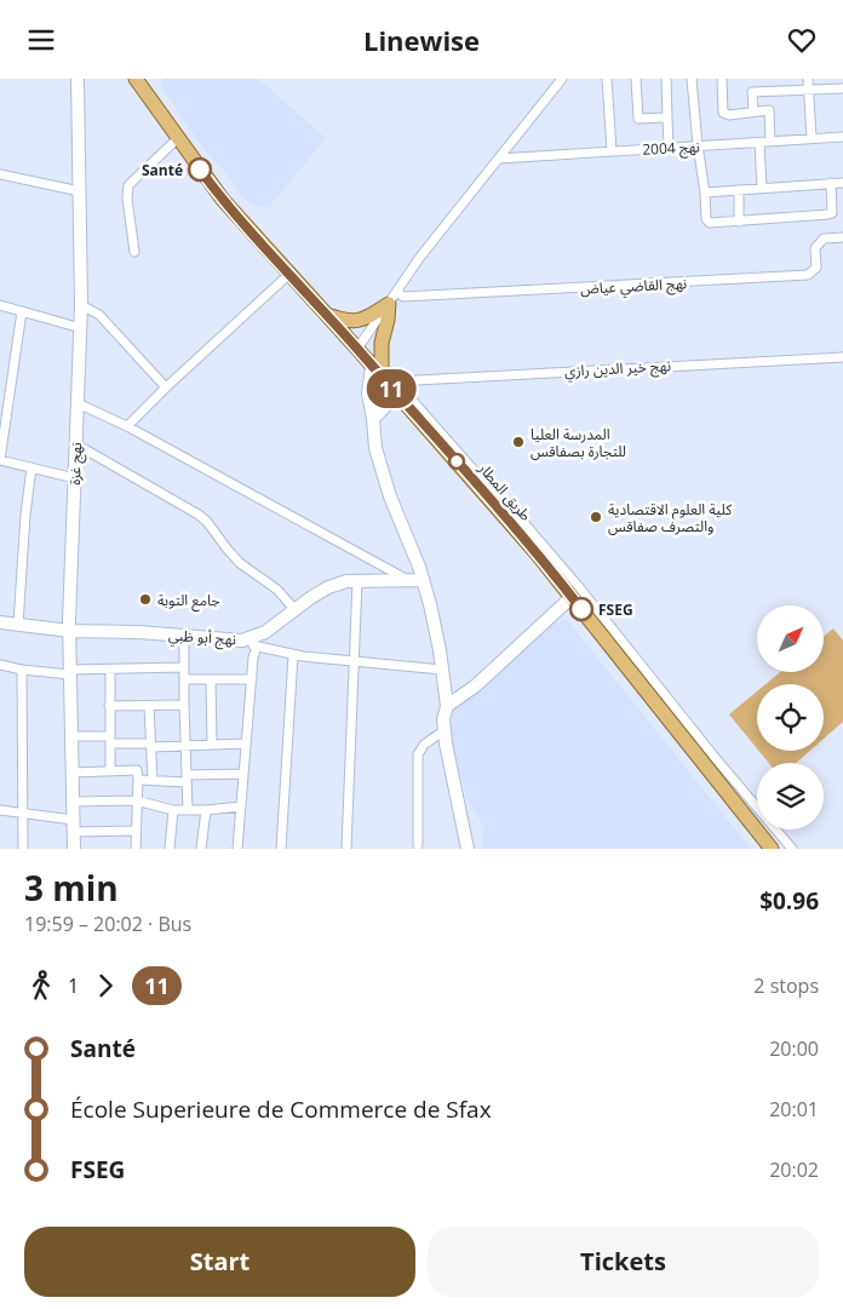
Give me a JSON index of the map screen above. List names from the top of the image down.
{
  "streets": {
    "main road": ["طريق المطار"],
    "street": [
      "نهج 2004",
      "نهج القاضي عياض",
      "نهج خير الدين رازي",
      "نهج غزة",
      "نهج أبو ظبي"
    ]
  },
  "crossings": [
    ["نهج خير الدين رازي", "طريق المطار"],
    ["نهج غزة", "نهج أبو ظبي"]
  ],
  "places": [
    "Santé",
    "المدرسة العليا للتجارة بصفاقس",
    "كلية العلوم الاقتصادية والتصرف صفاقس",
    "جامع التوبة",
    "FSEG"
  ],
  "lines": ["bus line 11"],
  "north": "top right",
  "page": {
    "header": "Linewise",
    "on_map": "11",
    "heading": ["3 min", "19:59 – 20:02 · Bus", "$0.96"],
    "legs": ["1", "11", "2 stops"],
    "list": [
      {
        "name": "Santé",
        "value": "20:00"
      },
      {
        "name": "École Superieure de Commerce de Sfax",
        "value": "20:01"
      },
      {
        "name": "FSEG",
        "value": "20:02"
      }
    ],
    "buttons": ["Start", "Tickets"]
  }
}
